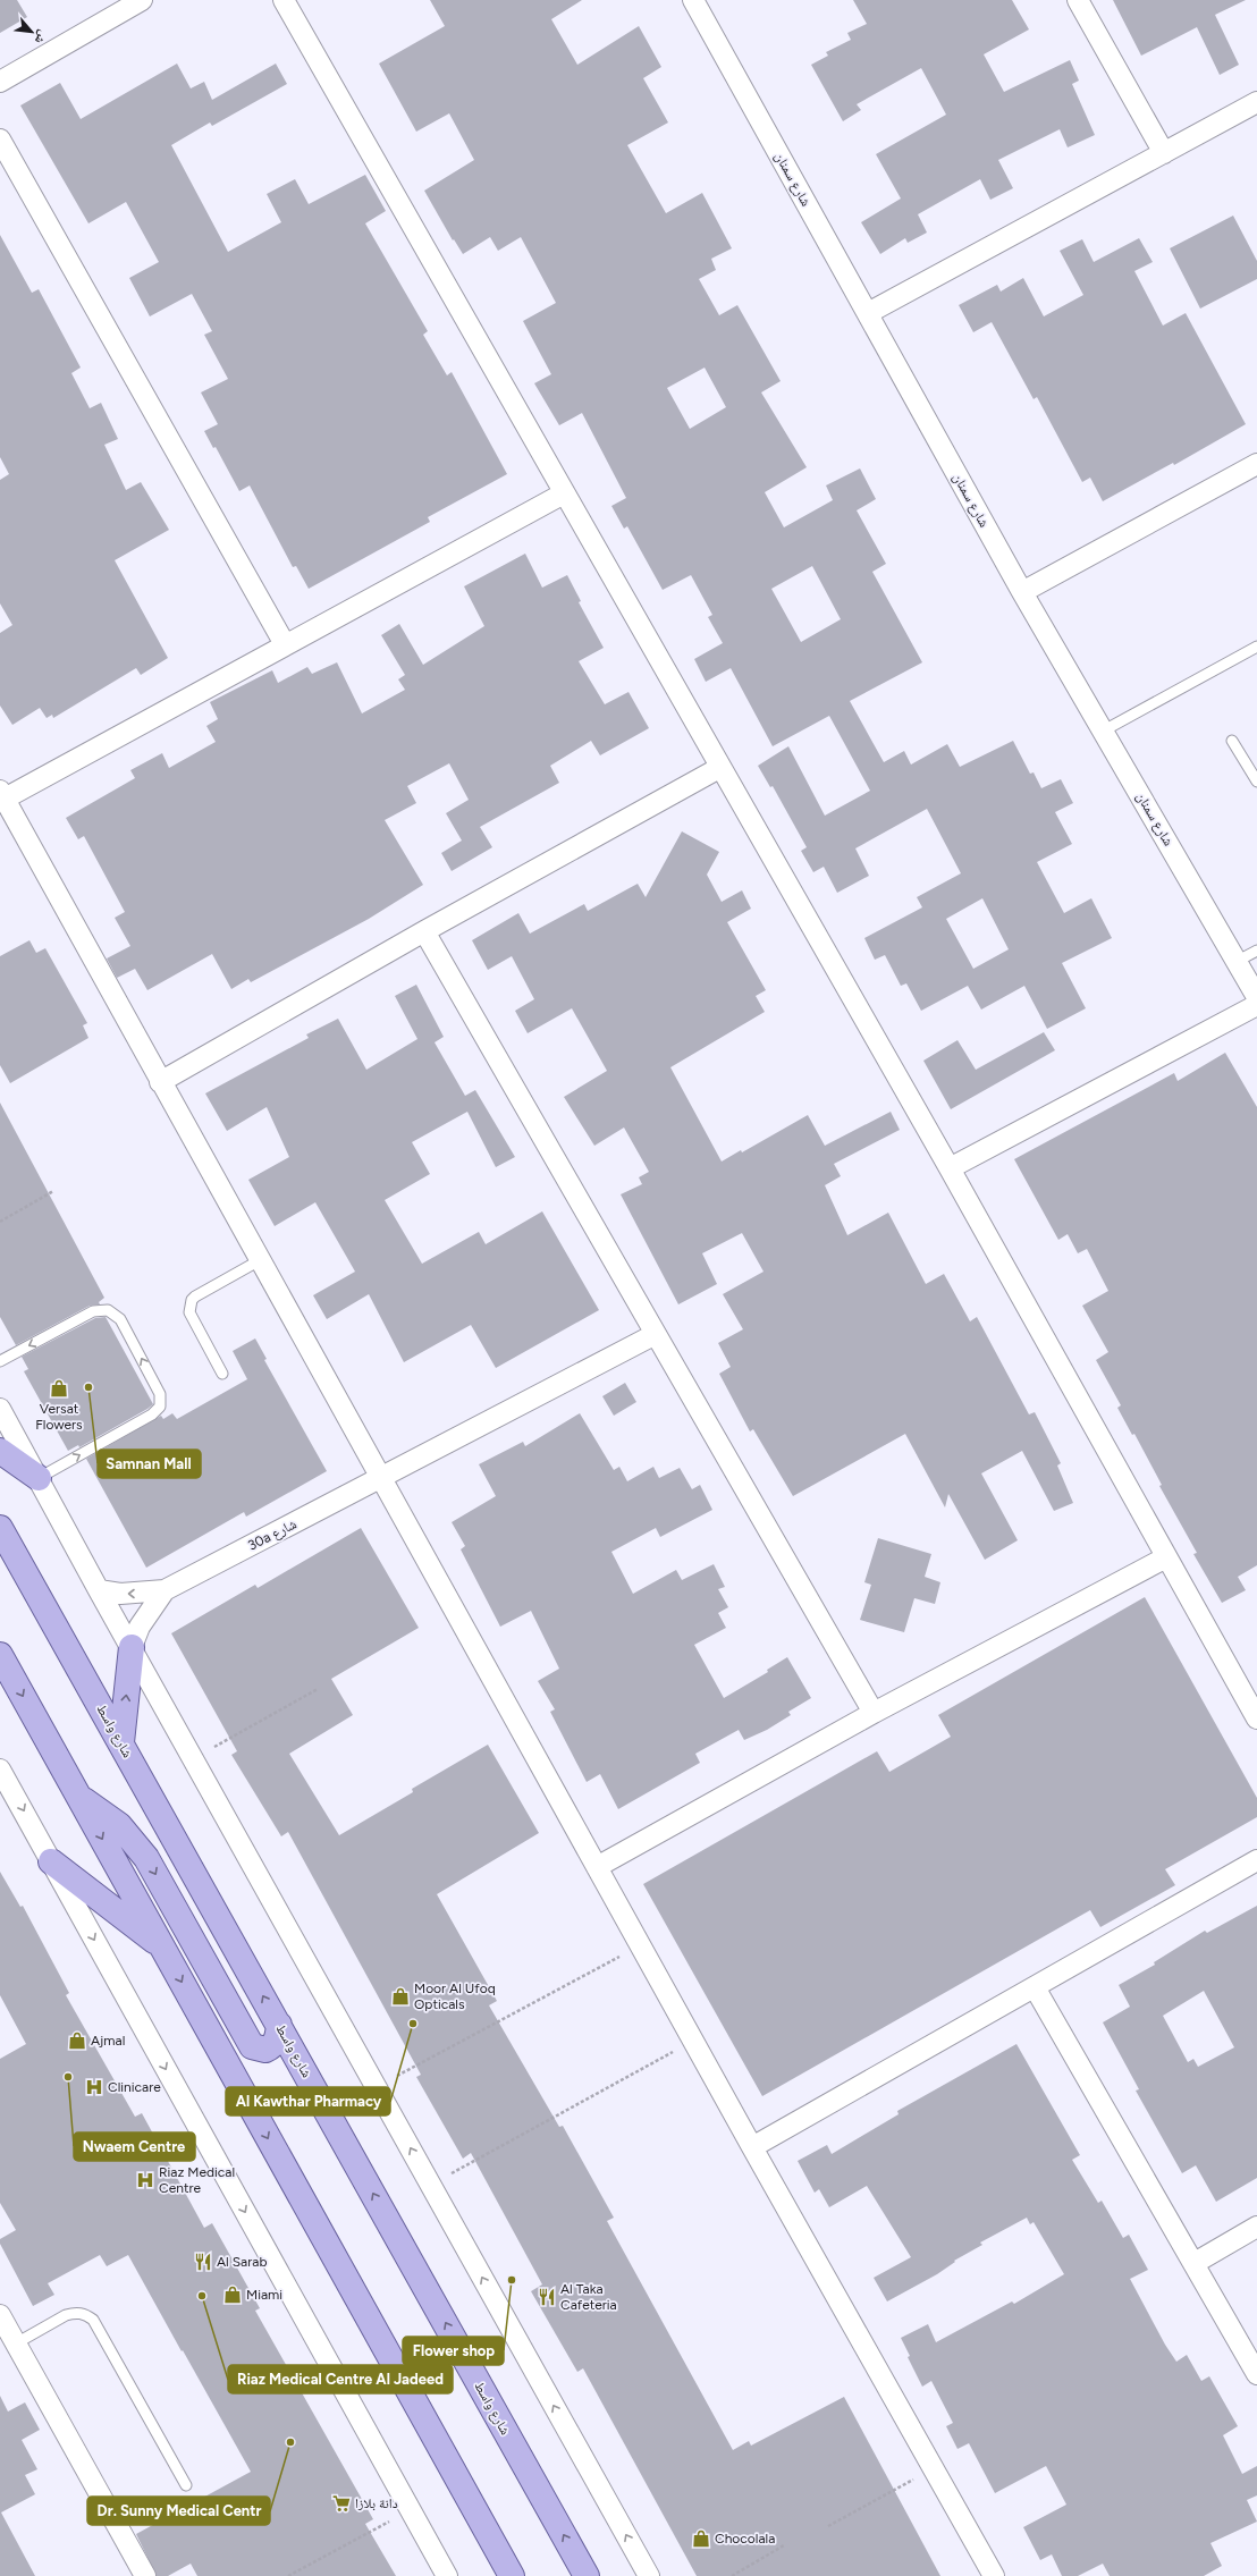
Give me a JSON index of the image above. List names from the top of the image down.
{
  "streets": {
    "main road": ["شارع واسط"],
    "street": ["شارع سمنان", "30a شارع"]
  },
  "places": {
    "other": [
      "Samnan Mall",
      "Al Kawthar Pharmacy",
      "Nwaem Centre",
      "Flower shop",
      "Riaz Medical Centre Al Jadeed",
      "Dr. Sunny Medical Centr"
    ],
    "shop": [
      "Versat Flowers",
      "Moor Al Ufoq Opticals",
      "Ajmal",
      "Miami",
      "Chocolala"
    ],
    "hospital": ["Clinicare", "Riaz Medical Centre"],
    "restaurant": ["Al Sarab", "Al Taka Cafeteria"],
    "supermarket": ["دانة بلازا"]
  },
  "north": "bottom right"
}
